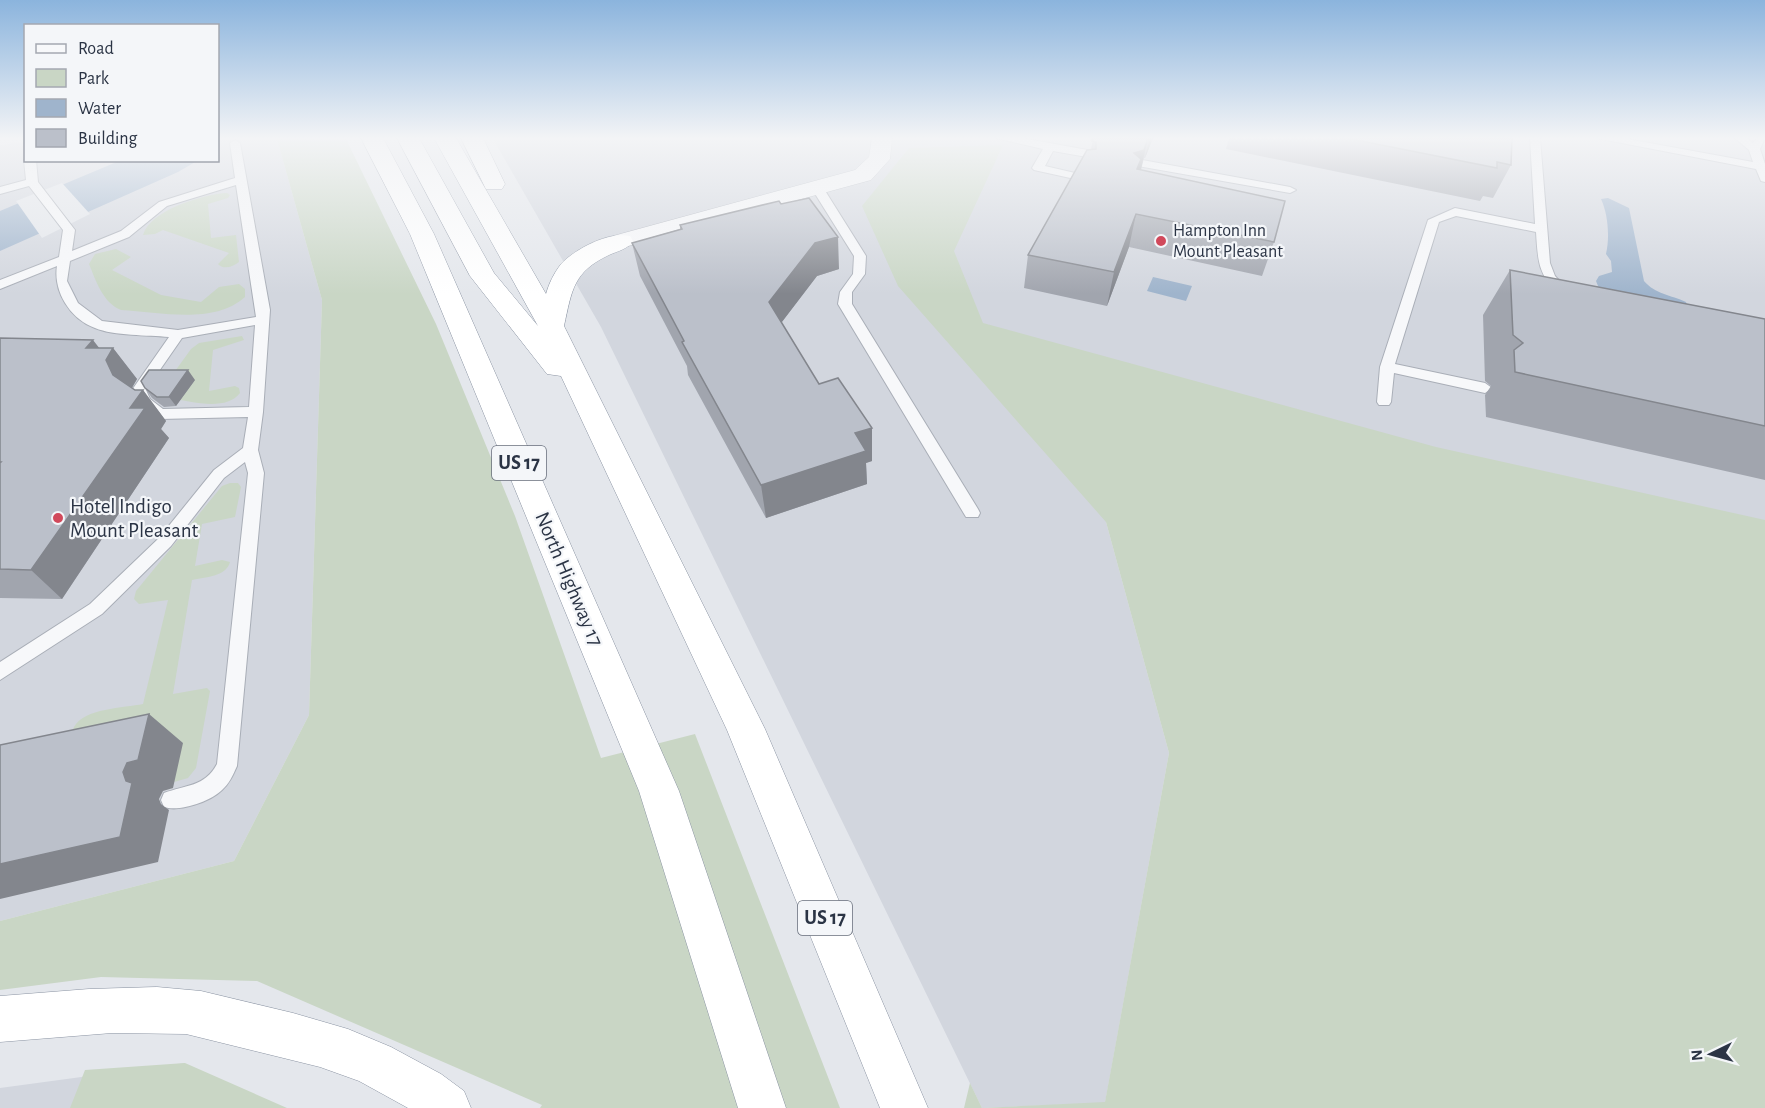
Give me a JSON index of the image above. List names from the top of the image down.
{
  "streets": {
    "highway": ["US 17", "North Highway 17"]
  },
  "places": ["Hampton Inn Mount Pleasant", "Hotel Indigo Mount Pleasant"],
  "legend": [
    "Road",
    "Park",
    "Water",
    "Building"
  ],
  "north": "left"
}
